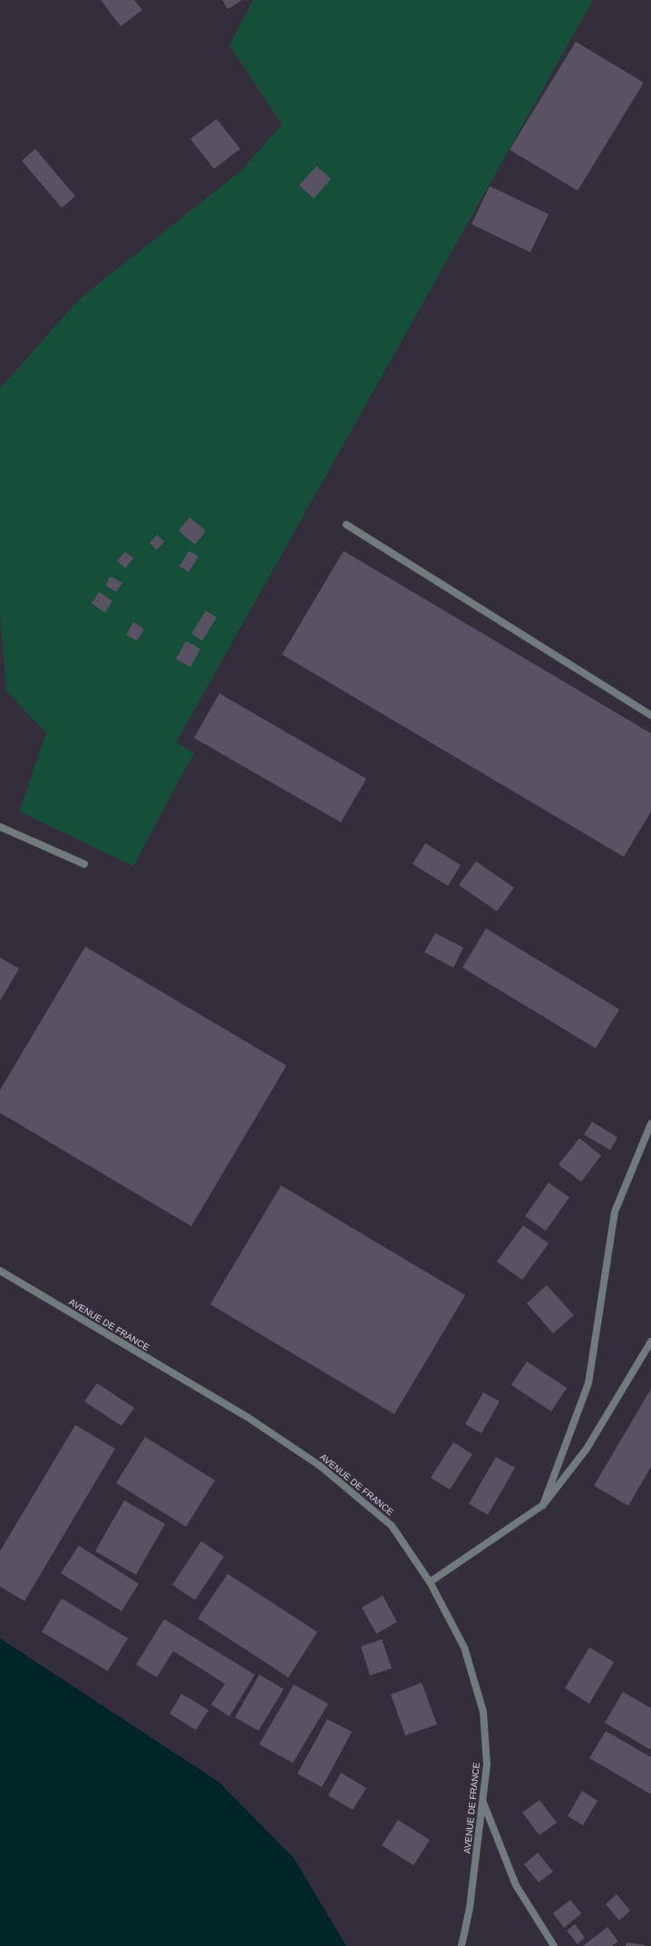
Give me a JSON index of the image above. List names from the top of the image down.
{
  "streets": {
    "street": ["AVENUE DE FRANCE"]
  }
}
